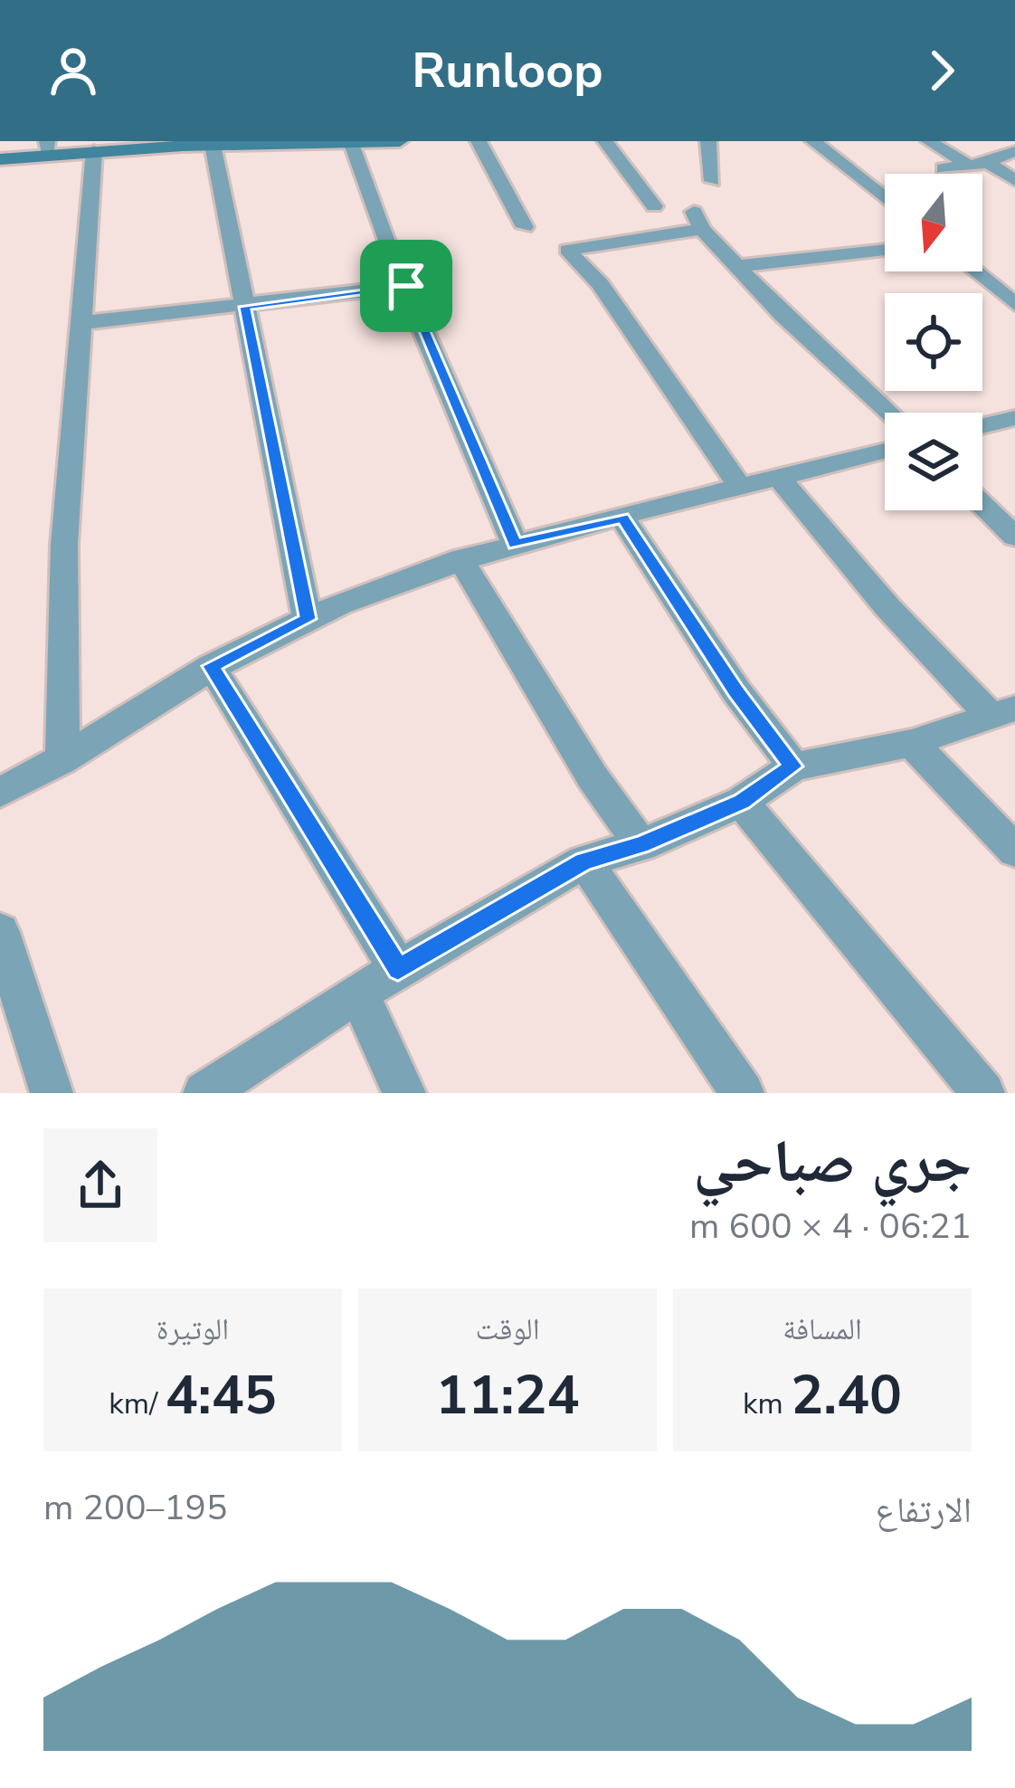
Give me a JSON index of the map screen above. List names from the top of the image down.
{
  "north": "bottom",
  "page": {
    "header": "Runloop",
    "heading": ["جري صباحي", "06:21 · 4 × 600 m"],
    "stats": [
      ["المسافة", "2.40 km"],
      ["الوقت", "11:24"],
      ["الوتيرة", "4:45 /km"]
    ],
    "chart": ["الارتفاع", "195–200 m"]
  }
}
